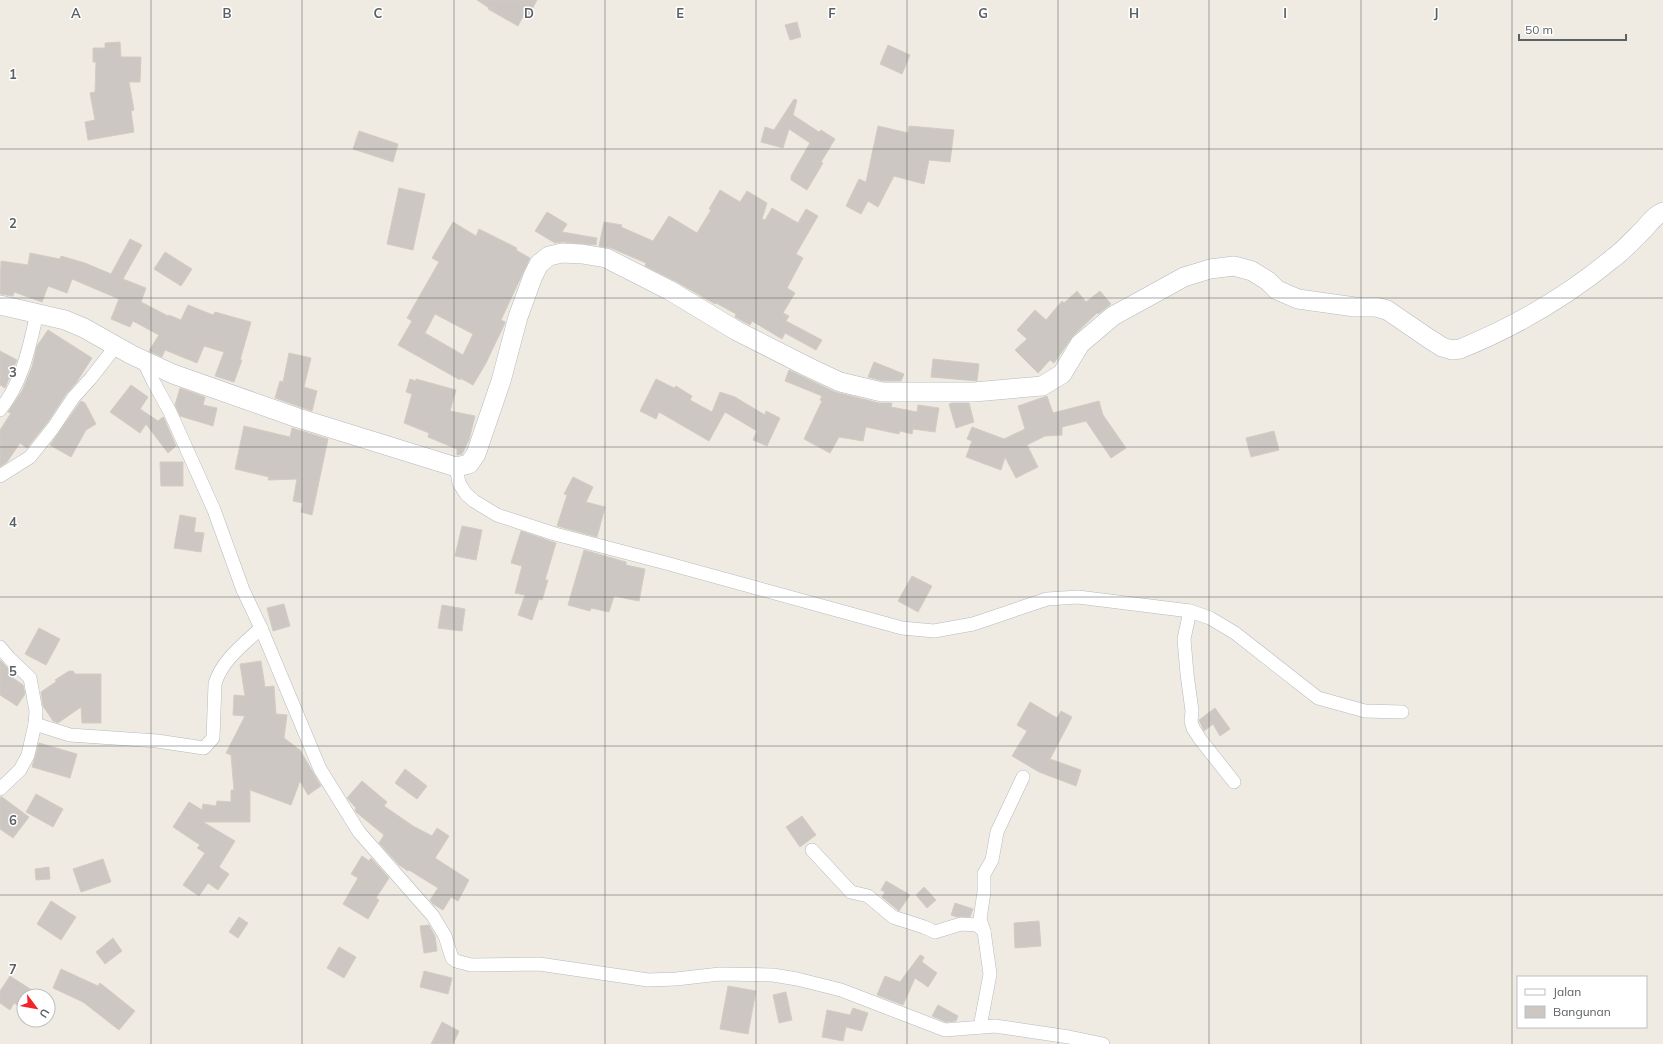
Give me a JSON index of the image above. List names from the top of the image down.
{
  "legend": ["Jalan", "Bangunan"],
  "scale_bar": "50 m",
  "north": "bottom right",
  "grid": {
    "columns": [
      "A",
      "B",
      "C",
      "D",
      "E",
      "F",
      "G",
      "H",
      "I",
      "J"
    ],
    "rows": [
      "1",
      "2",
      "3",
      "4",
      "5",
      "6",
      "7"
    ]
  }
}
